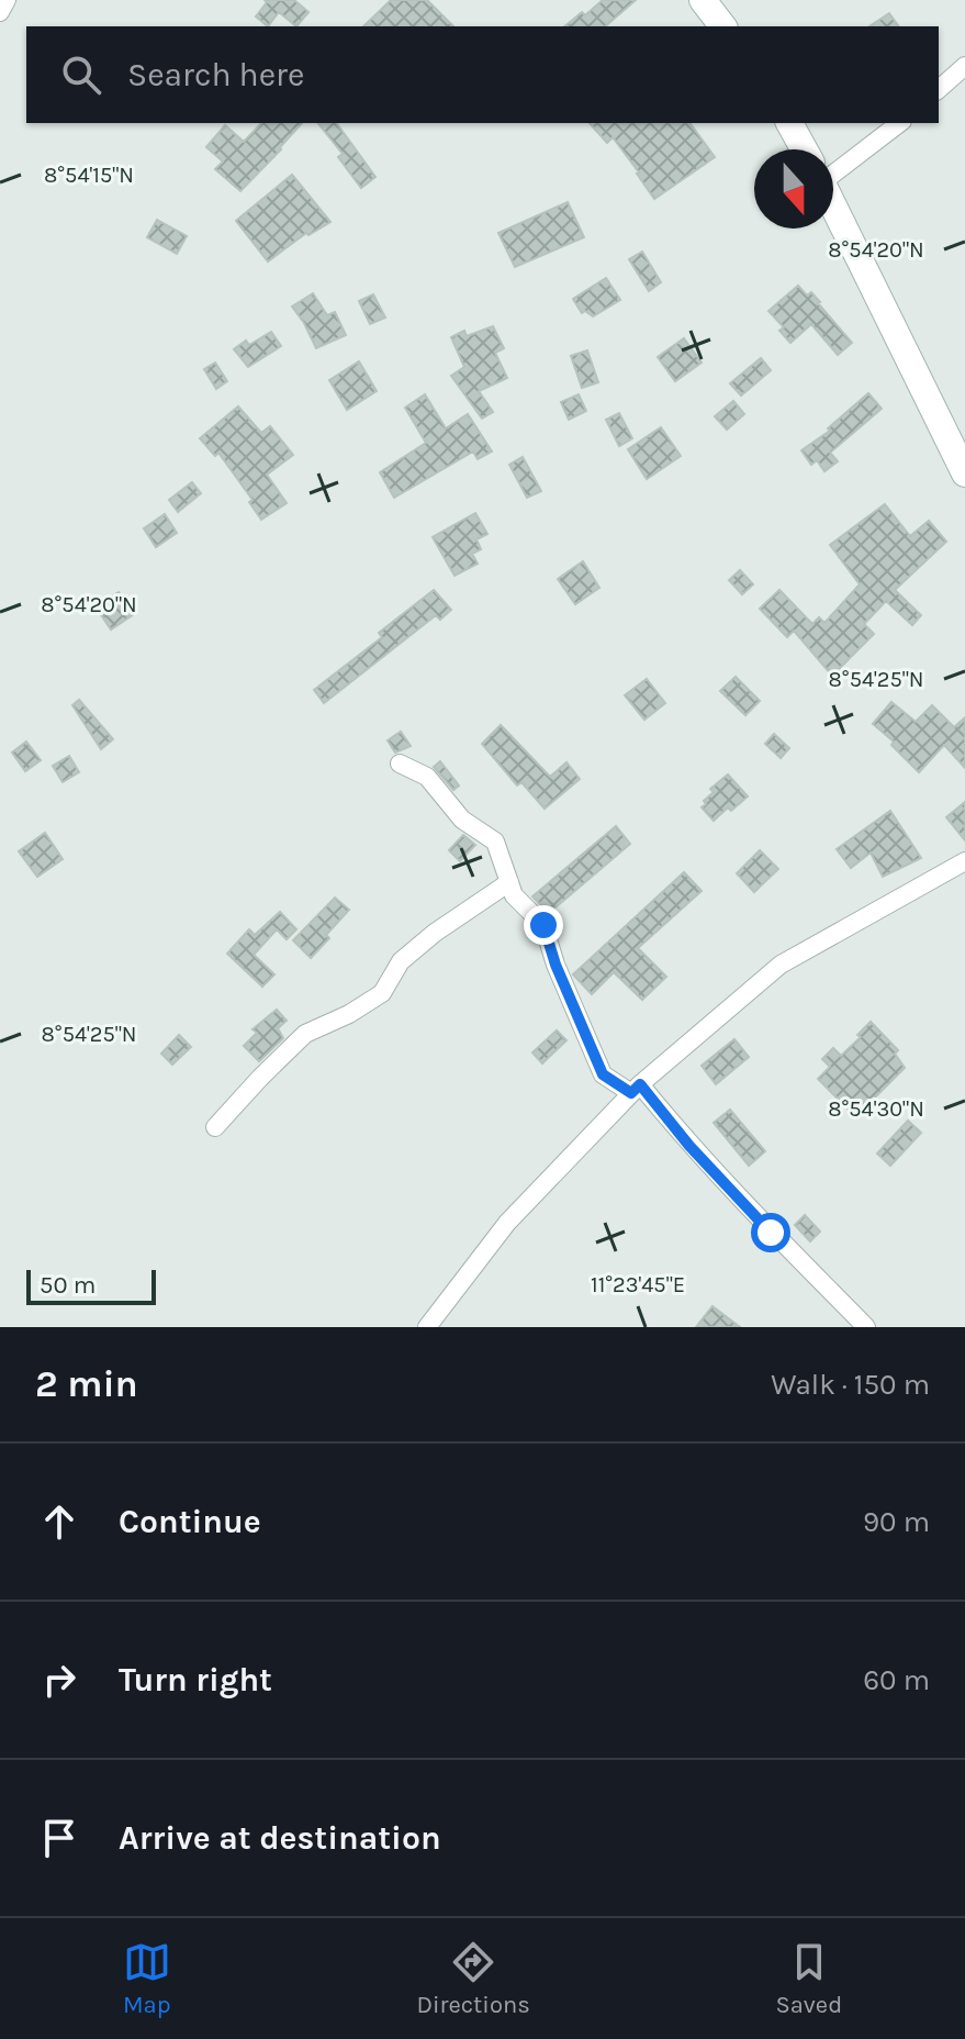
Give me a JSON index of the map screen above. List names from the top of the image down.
{
  "scale_bar": "50 m",
  "north": "bottom",
  "page": {
    "search": "Search here",
    "scale": "50 m",
    "heading": ["2 min", "Walk · 150 m"],
    "list": [
      ["Continue", "90 m"],
      ["Turn right", "60 m"],
      "Arrive at destination"
    ],
    "nav": ["Map", "Directions", "Saved"]
  },
  "coordinates": [
    "8°54'15\"N",
    "8°54'20\"N",
    "8°54'25\"N",
    "8°54'30\"N",
    "11°23'45\"E"
  ]
}
